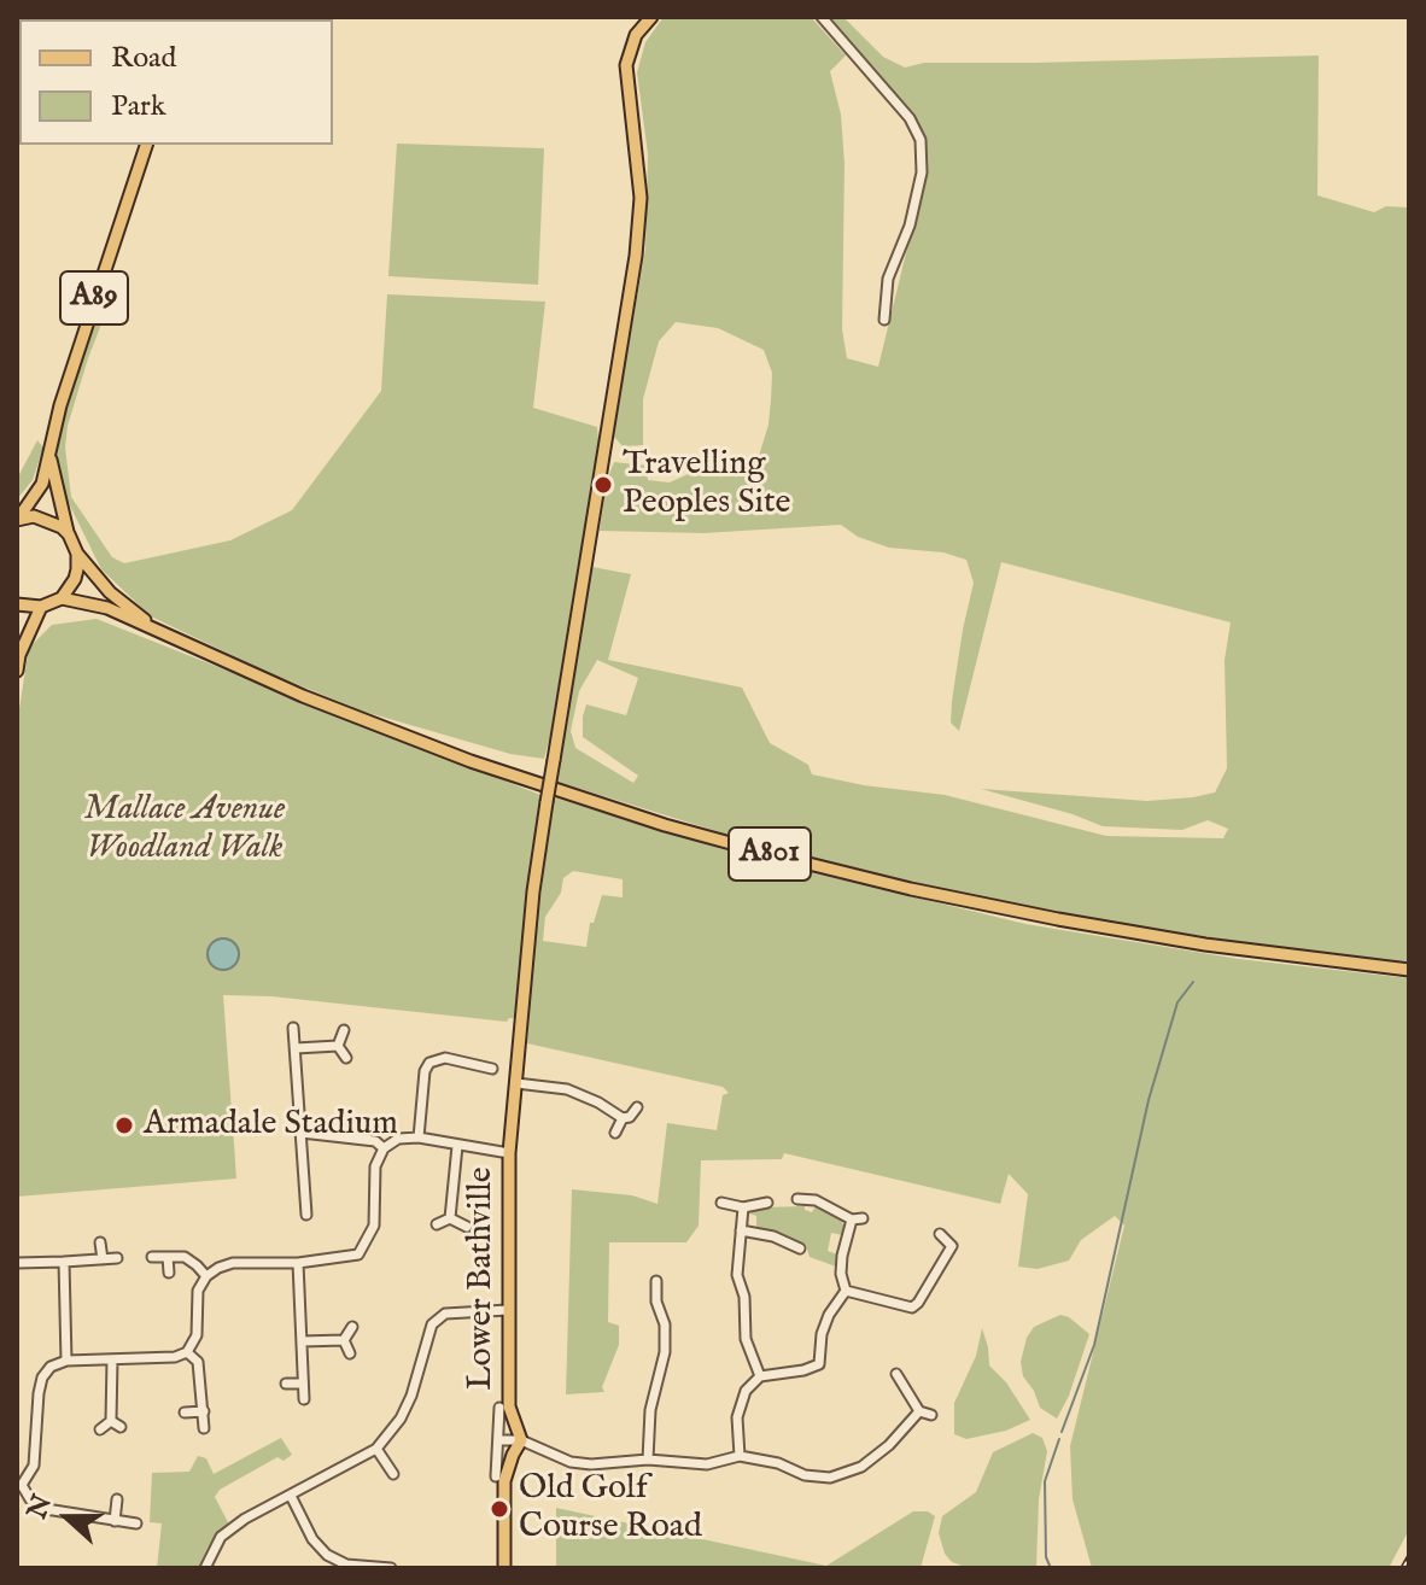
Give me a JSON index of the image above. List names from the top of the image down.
{
  "streets": {
    "main road": ["A89", "A801", "Lower Bathville"]
  },
  "crossings": [
    ["A89", "A801"]
  ],
  "parks": ["Mallace Avenue Woodland Walk"],
  "places": ["Travelling Peoples Site", "Armadale Stadium", "Old Golf Course Road"],
  "legend": ["Road", "Park"],
  "north": "left"
}
